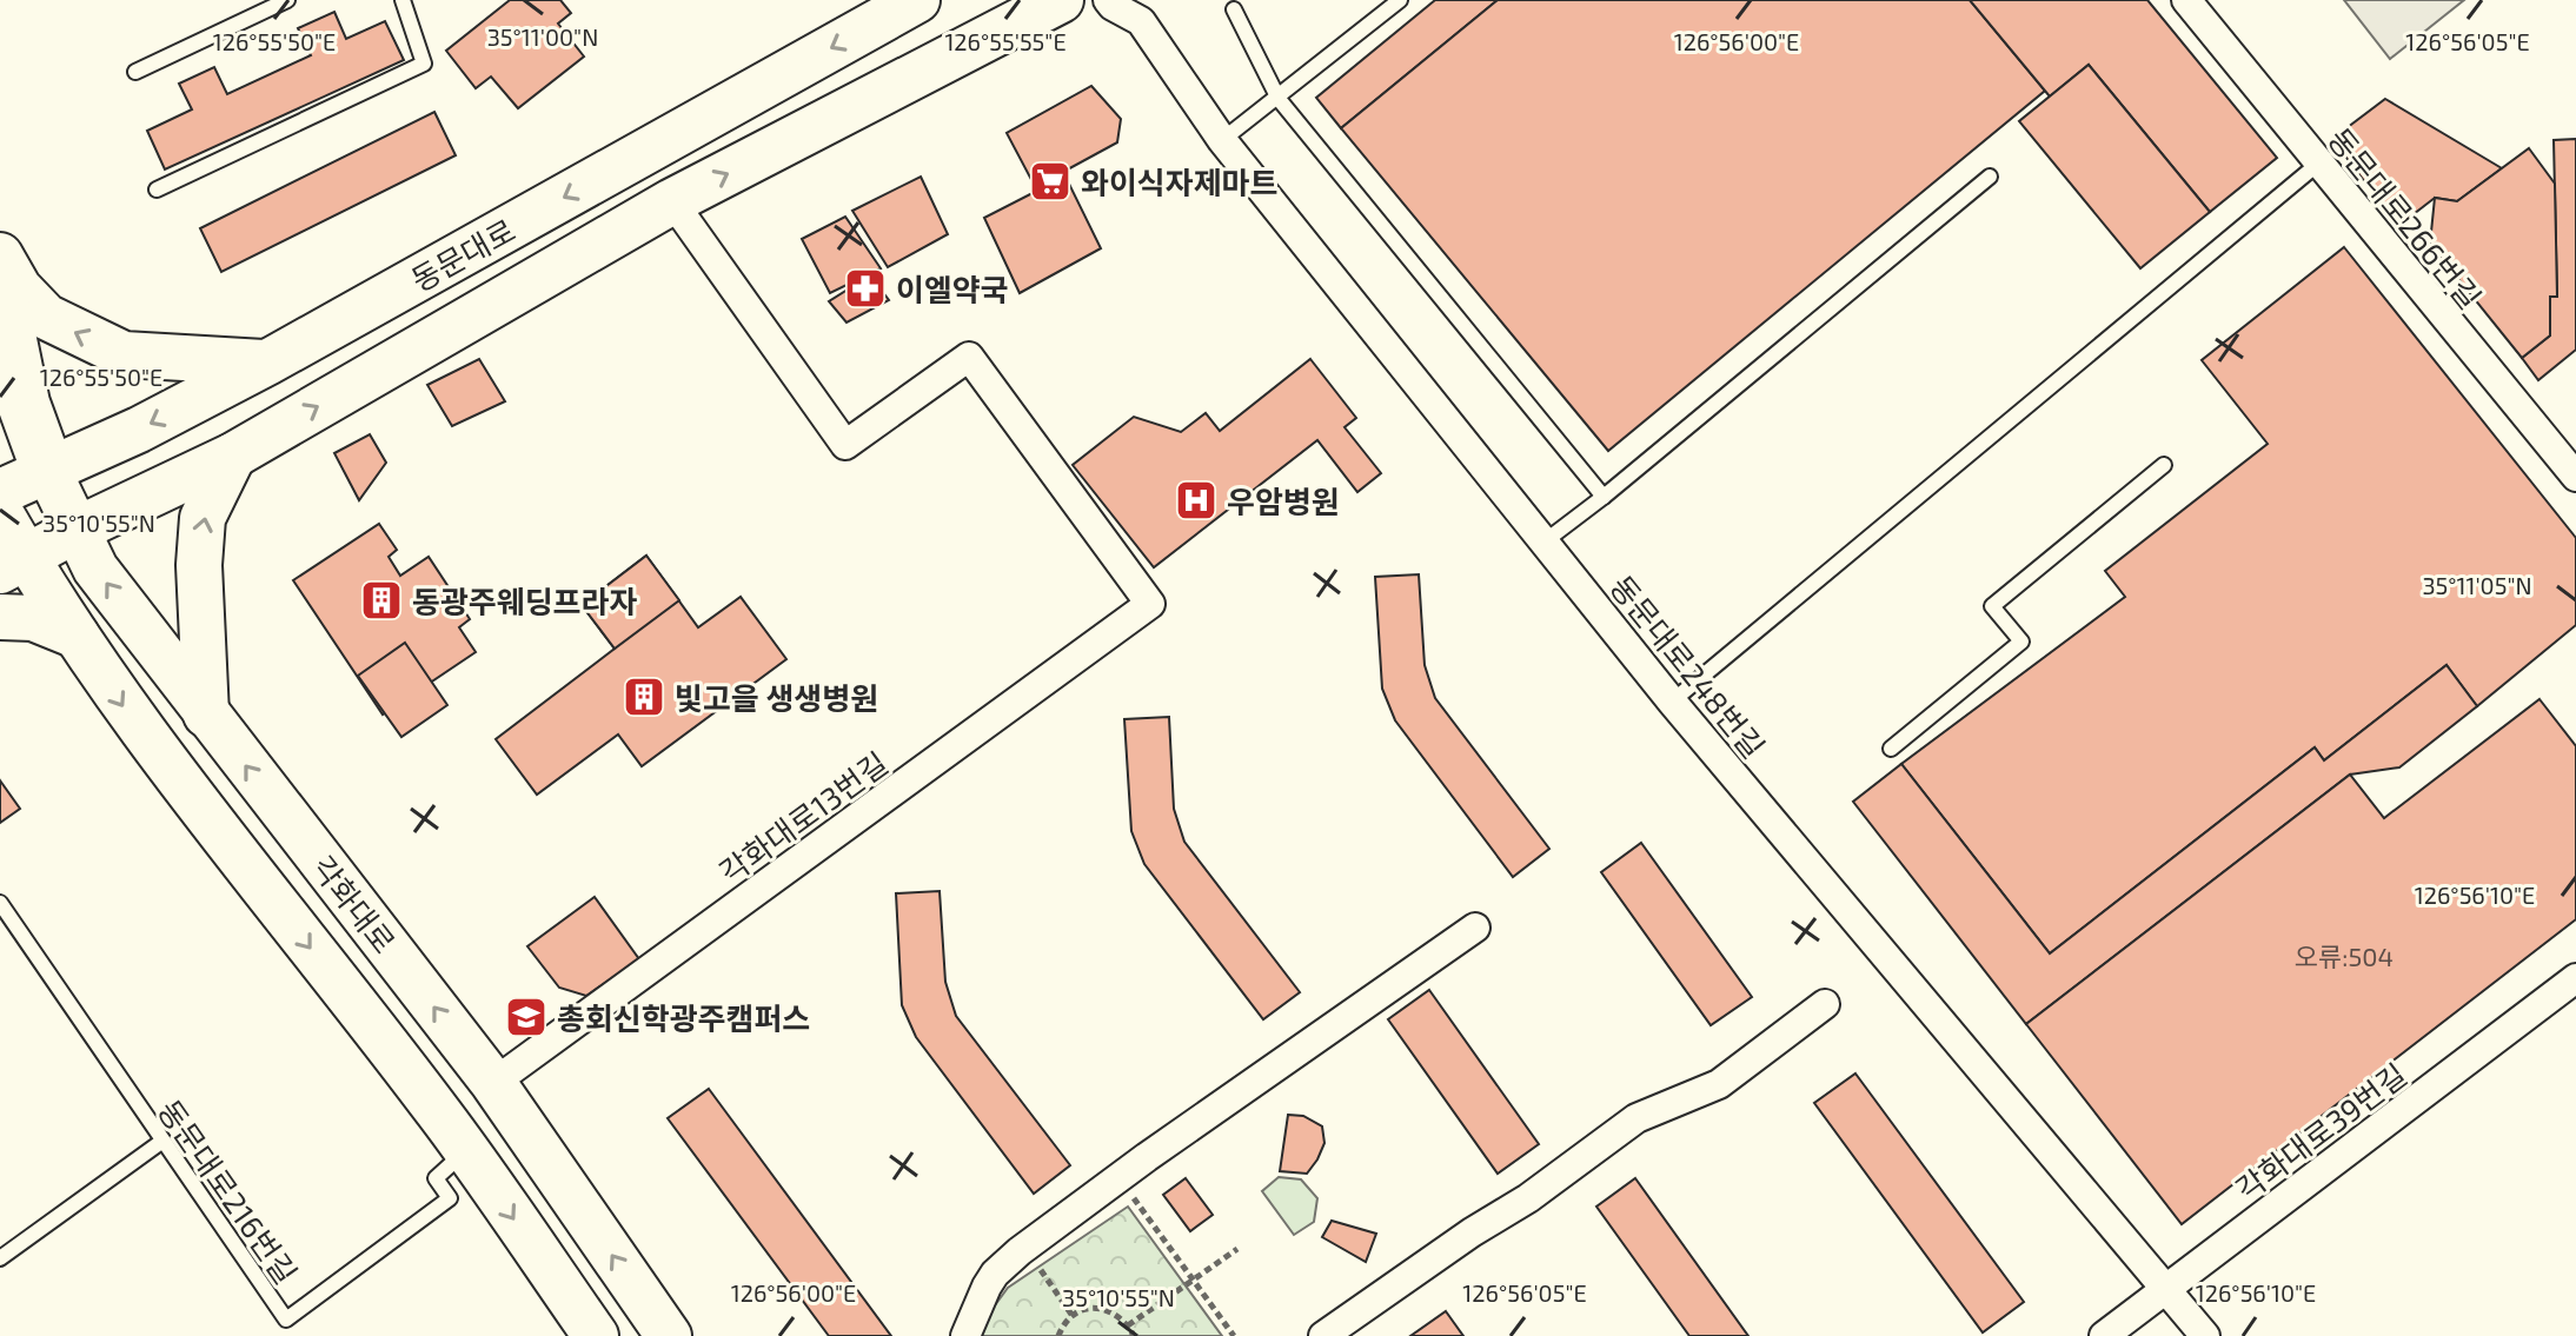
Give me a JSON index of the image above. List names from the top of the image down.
{
  "streets": {
    "main road": ["동문대로", "각화대로"],
    "street": [
      "동문대로266번길",
      "동문대로248번길",
      "각화대로13번길",
      "각화대로39번길"
    ],
    "lane": ["동문대로216번길"]
  },
  "crossings": [
    ["동문대로", "각화대로13번길"],
    ["동문대로", "각화대로"],
    ["동문대로248번길", "각화대로39번길"],
    ["각화대로13번길", "각화대로"],
    ["각화대로", "동문대로216번길"]
  ],
  "places": {
    "supermarket": ["와이식자제마트"],
    "pharmacy": ["이엘약국"],
    "hospital": ["우암병원"],
    "building": ["동광주웨딩프라자", "빛고을 생생병원"],
    "school or university": ["총회신학광주캠퍼스"]
  },
  "house_numbers": ["오류:504"],
  "coordinates": [
    "35°11'00\"N",
    "126°55'55\"E",
    "126°56'00\"E",
    "126°56'05\"E",
    "126°55'50\"E",
    "35°10'55\"N",
    "35°11'05\"N",
    "126°56'10\"E"
  ]
}
